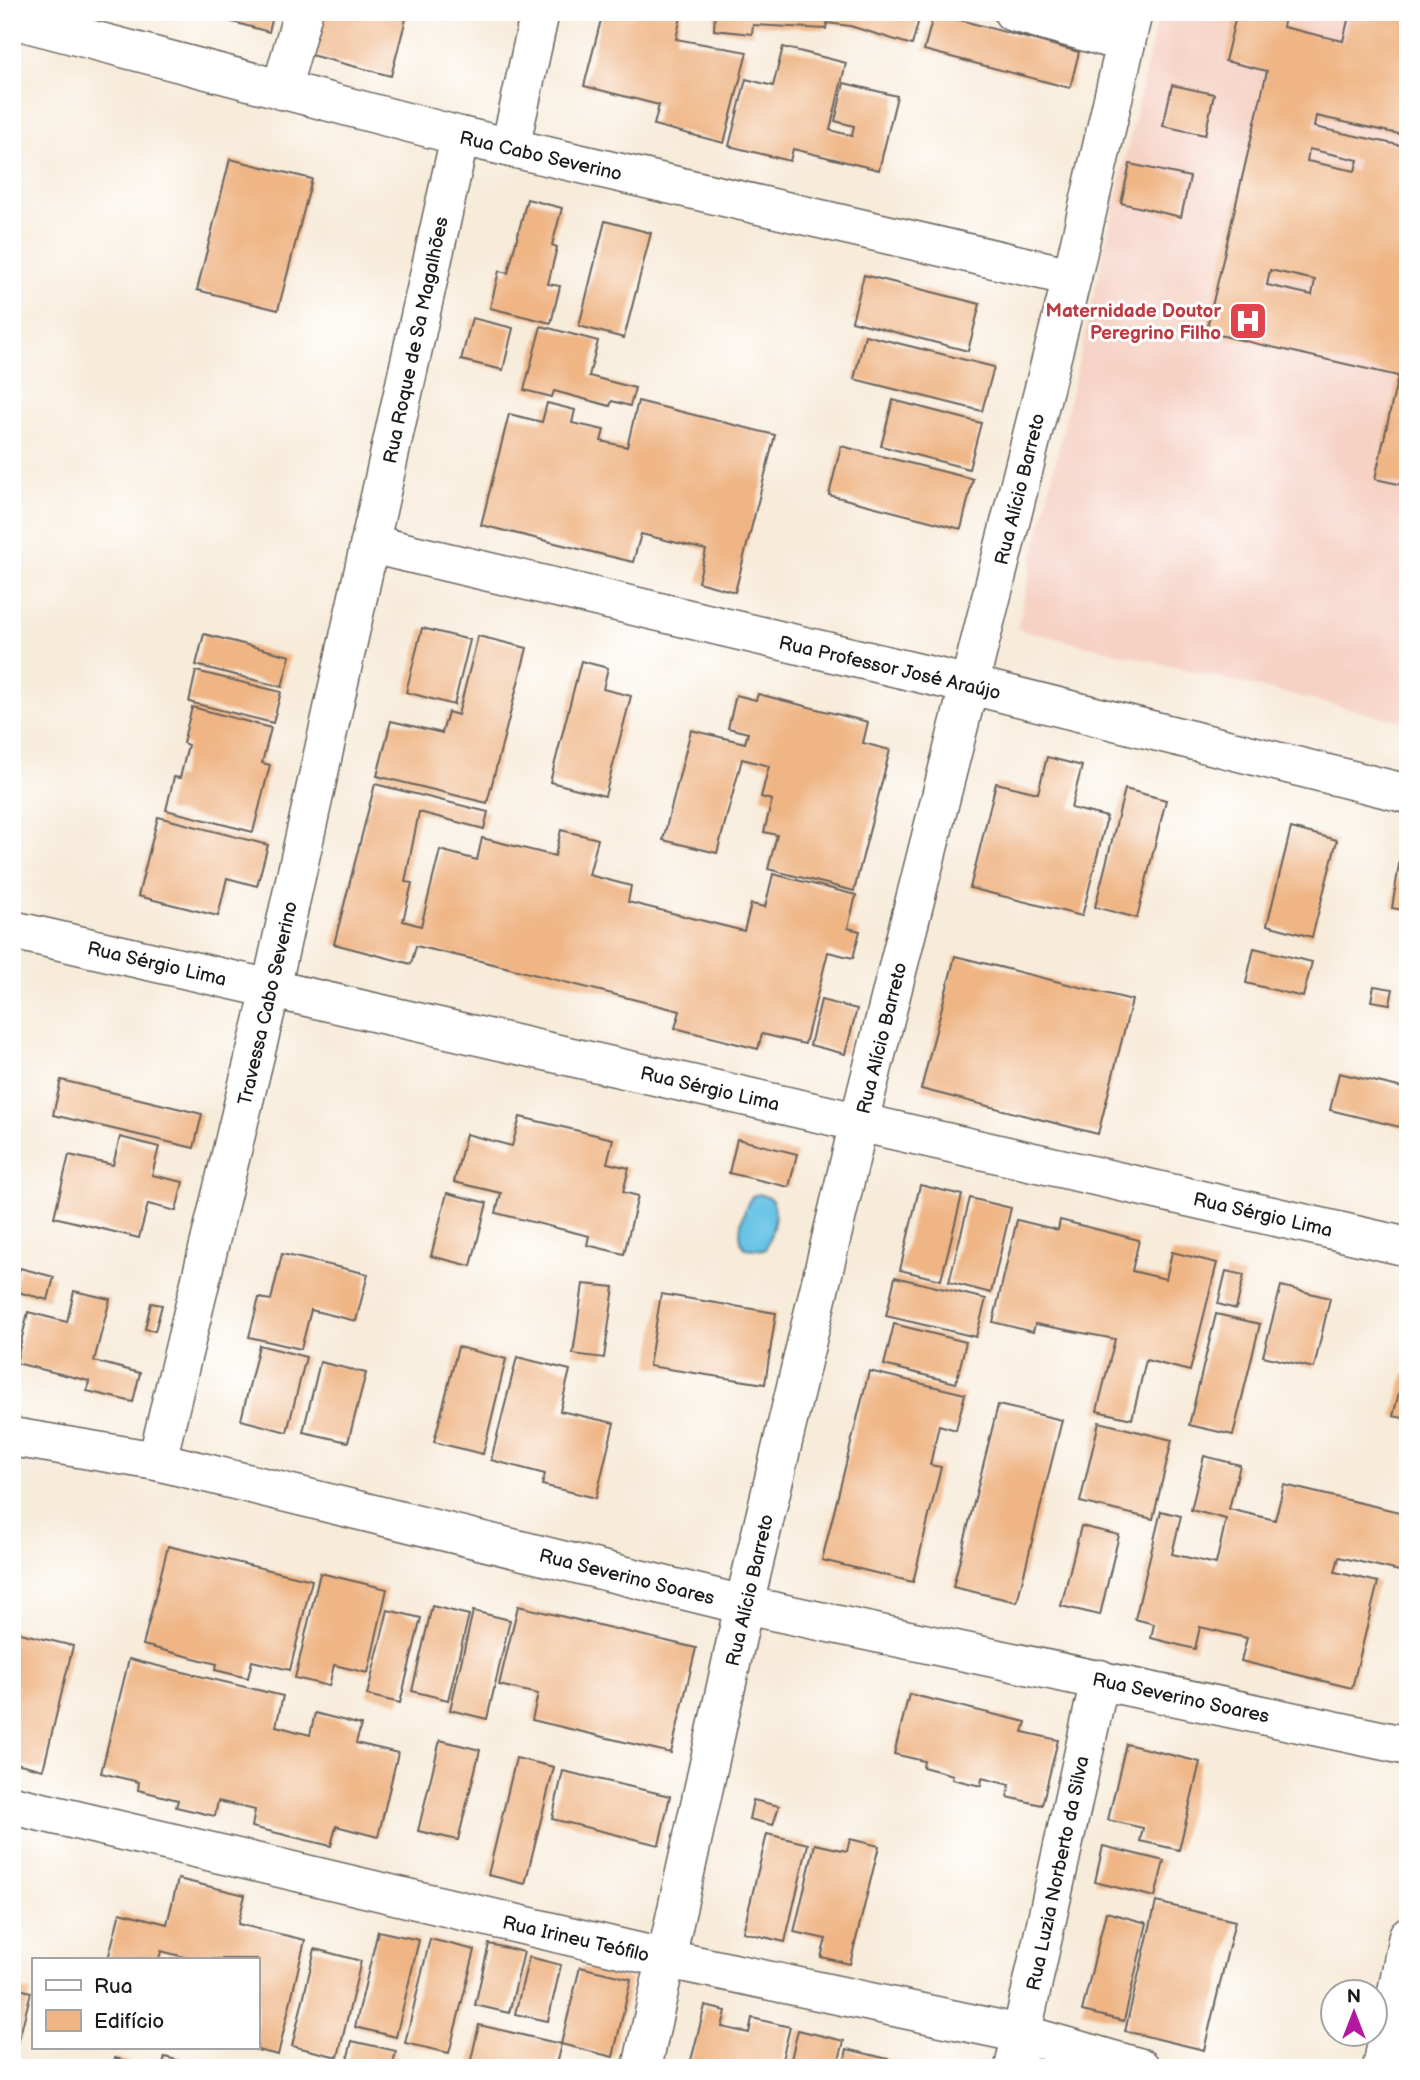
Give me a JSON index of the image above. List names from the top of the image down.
{
  "streets": {
    "street": [
      "Rua Cabo Severino",
      "Rua Roque de Sa Magalhões",
      "Rua Alício Barreto",
      "Rua Professor José Araújo",
      "Rua Sérgio Lima",
      "Travessa Cabo Severino",
      "Rua Severino Soares",
      "Rua Luzia Norberto da Silva",
      "Rua Irineu Teófilo"
    ]
  },
  "crossings": [
    ["Rua Cabo Severino", "Rua Roque de Sa Magalhões"],
    ["Rua Cabo Severino", "Rua Alício Barreto"],
    ["Rua Roque de Sa Magalhões", "Rua Professor José Araújo"],
    ["Rua Roque de Sa Magalhões", "Travessa Cabo Severino"],
    ["Rua Alício Barreto", "Rua Professor José Araújo"],
    ["Rua Alício Barreto", "Rua Sérgio Lima"],
    ["Rua Alício Barreto", "Rua Severino Soares"],
    ["Rua Alício Barreto", "Rua Irineu Teófilo"],
    ["Rua Professor José Araújo", "Travessa Cabo Severino"],
    ["Rua Sérgio Lima", "Travessa Cabo Severino"],
    ["Travessa Cabo Severino", "Rua Severino Soares"],
    ["Rua Severino Soares", "Rua Luzia Norberto da Silva"],
    ["Rua Luzia Norberto da Silva", "Rua Irineu Teófilo"]
  ],
  "places": {
    "hospital": ["Maternidade Doutor Peregrino Filho"]
  },
  "legend": ["Rua", "Edifício"],
  "north": "top"
}
